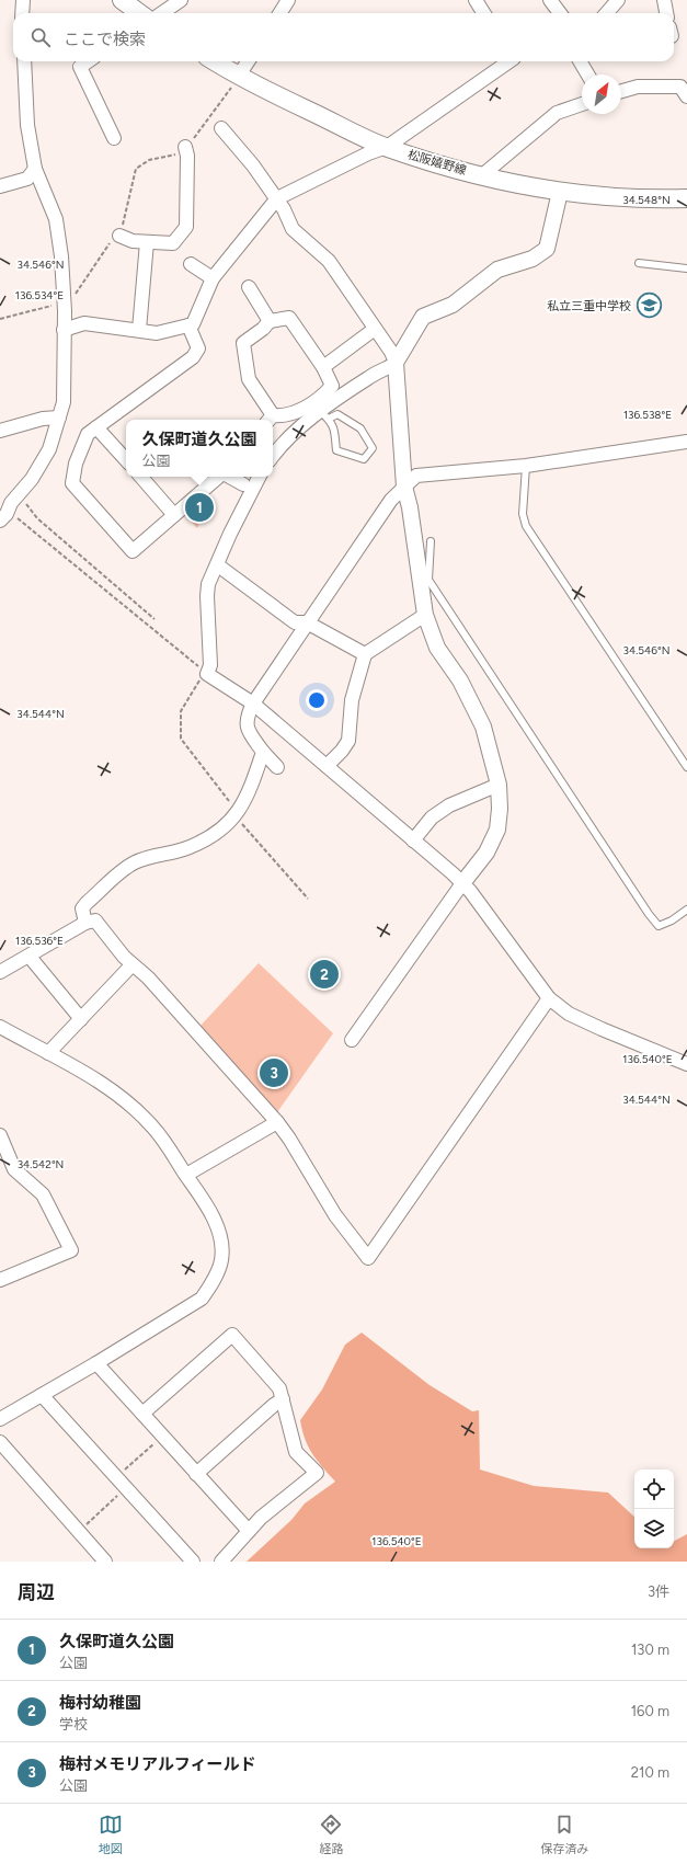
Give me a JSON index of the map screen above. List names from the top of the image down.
{
  "streets": {
    "main road": ["松阪嬉野線"]
  },
  "places": {
    "school or university": ["私立三重中学校"]
  },
  "north": "top right",
  "page": {
    "search": "ここで検索",
    "popup": ["久保町道久公園", "公園"],
    "pins": ["1", "2", "3"],
    "heading": ["周辺", "3件"],
    "list": [
      {
        "mark": "1",
        "name": "久保町道久公園",
        "note": "公園",
        "value": "130 m"
      },
      {
        "mark": "2",
        "name": "梅村幼稚園",
        "note": "学校",
        "value": "160 m"
      },
      {
        "mark": "3",
        "name": "梅村メモリアルフィールド",
        "note": "公園",
        "value": "210 m"
      }
    ],
    "nav": ["地図", "経路", "保存済み"]
  },
  "coordinates": [
    "34.548°N",
    "34.546°N",
    "136.534°E",
    "136.538°E",
    "34.544°N",
    "136.536°E",
    "136.540°E",
    "34.542°N"
  ]
}
